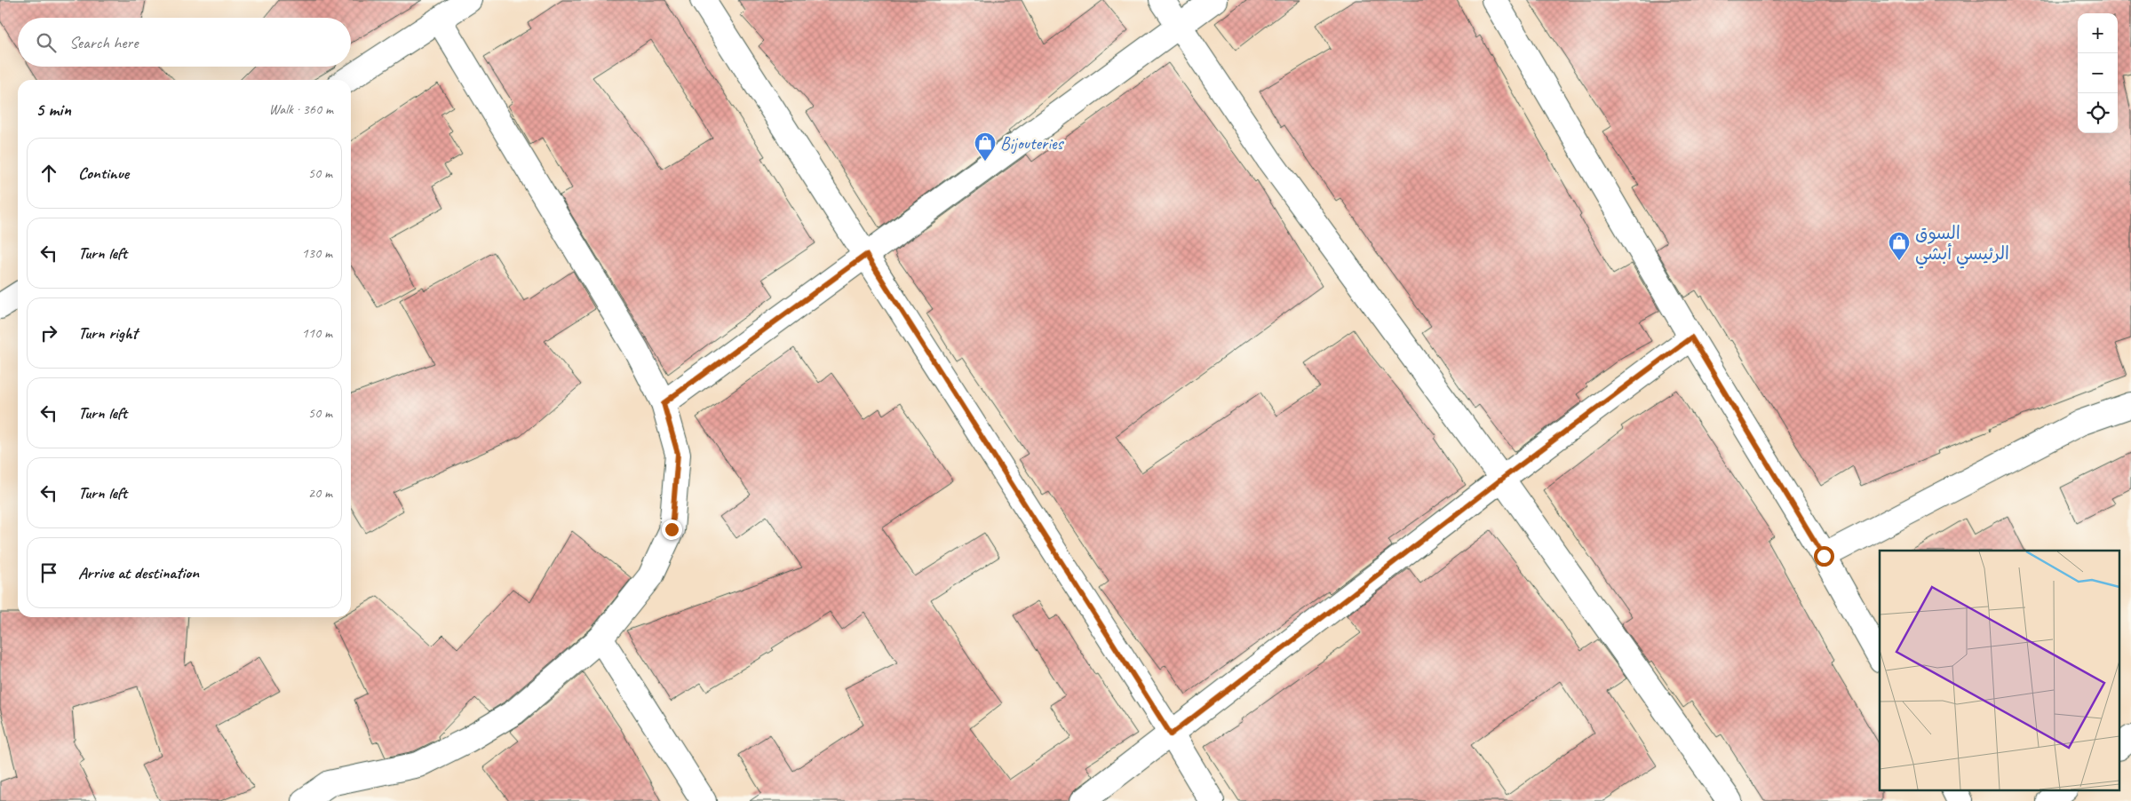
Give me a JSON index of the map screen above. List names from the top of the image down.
{
  "places": {
    "shop": ["Bijouteries", "السوق الرئيسي أبشي"]
  },
  "page": {
    "map_buttons": ["+", "−"],
    "search": "Search here",
    "heading": ["5 min", "Walk · 360 m"],
    "list": [
      ["Continue", "50 m"],
      ["Turn left", "130 m"],
      ["Turn right", "110 m"],
      ["Turn left", "50 m"],
      ["Turn left", "20 m"],
      "Arrive at destination"
    ]
  }
}
